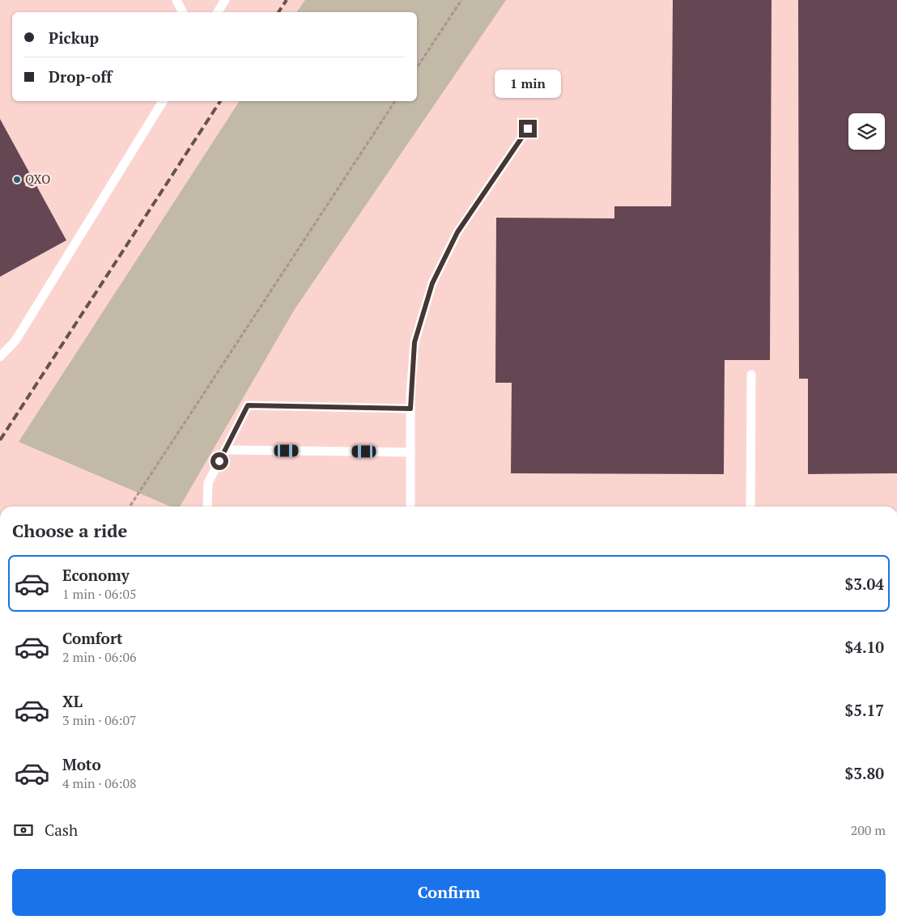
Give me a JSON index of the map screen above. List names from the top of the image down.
{
  "places": ["QXO"],
  "page": {
    "banner": ["Pickup", "Drop-off"],
    "bubble": "1 min",
    "heading": "Choose a ride",
    "list": [
      {
        "name": "Economy",
        "note": "1 min · 06:05",
        "value": "$3.04"
      },
      {
        "name": "Comfort",
        "note": "2 min · 06:06",
        "value": "$4.10"
      },
      {
        "name": "XL",
        "note": "3 min · 06:07",
        "value": "$5.17"
      },
      {
        "name": "Moto",
        "note": "4 min · 06:08",
        "value": "$3.80"
      }
    ],
    "pay": ["Cash", "200 m"],
    "buttons": "Confirm"
  }
}
